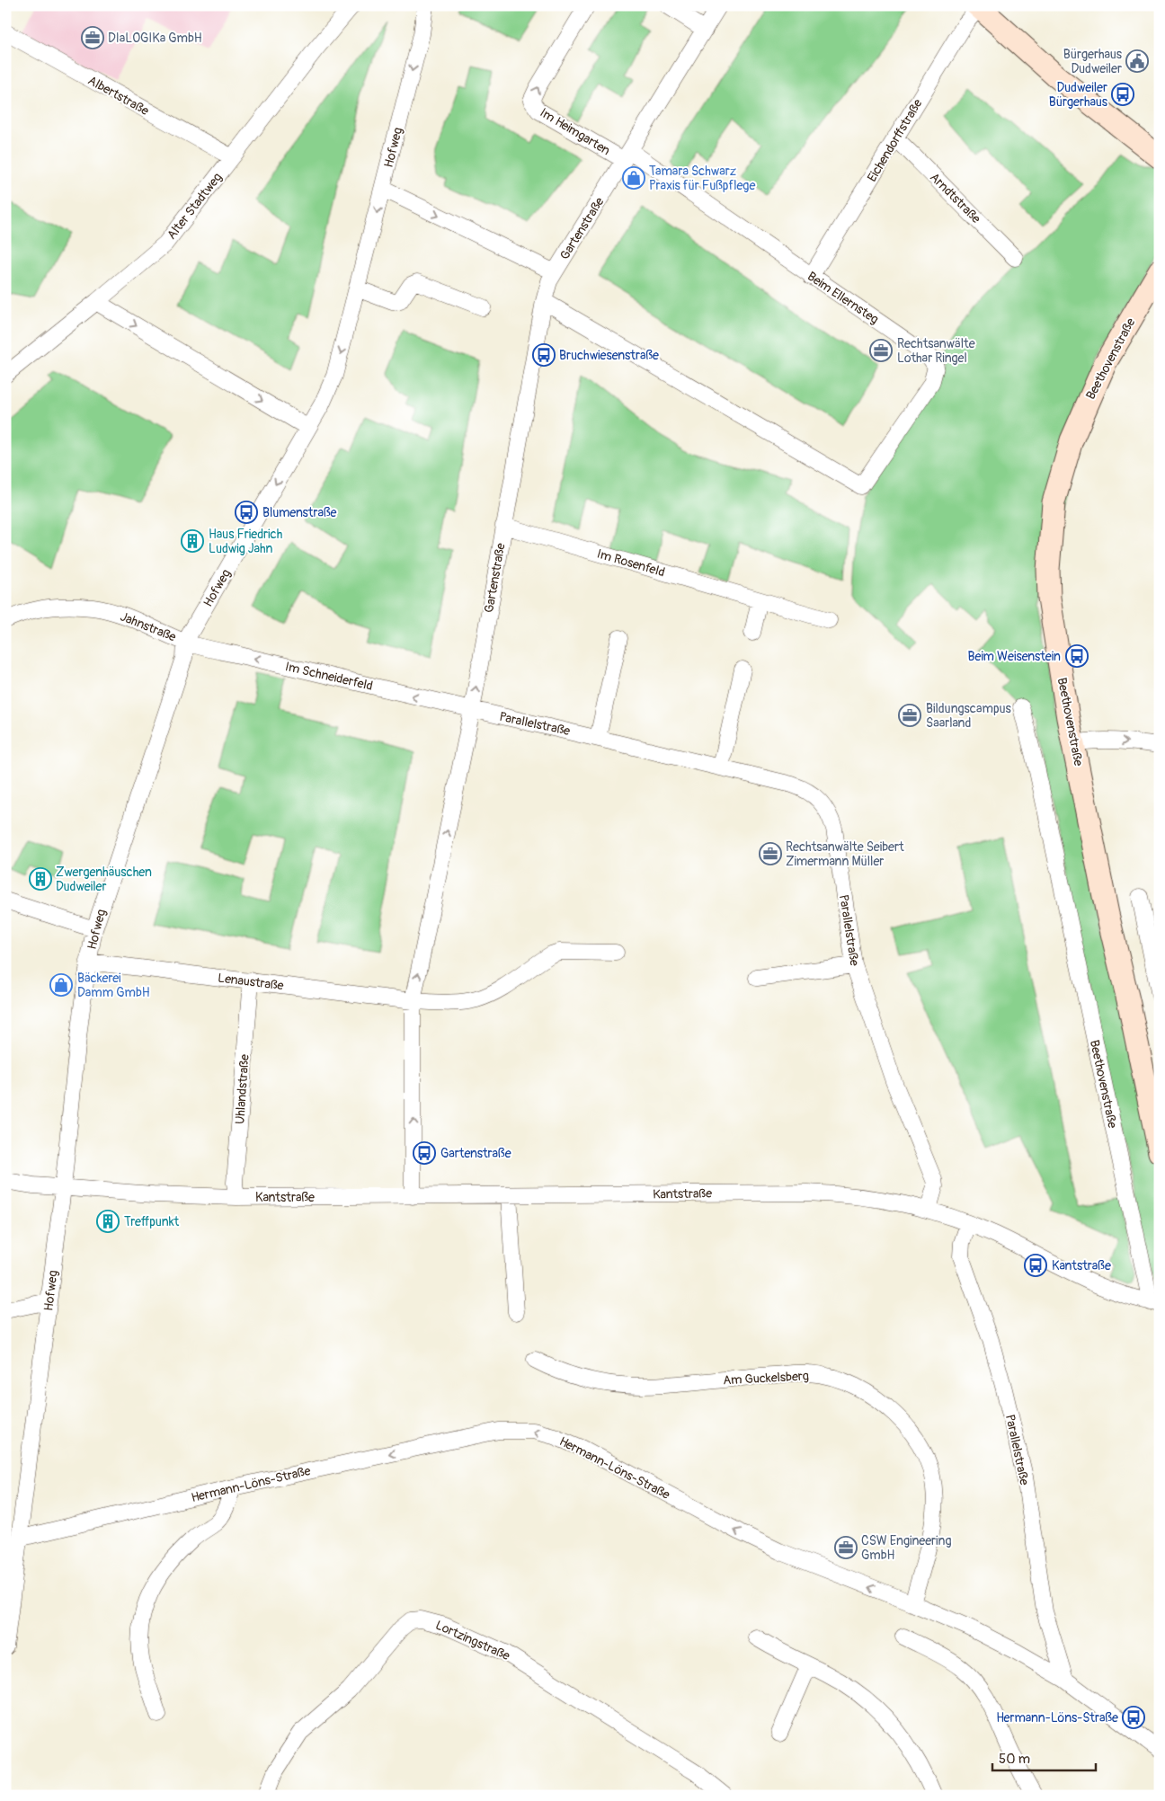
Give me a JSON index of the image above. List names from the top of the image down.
{
  "streets": {
    "street": [
      "Albertstraße",
      "Im Heimgarten",
      "Eichendorffstraße",
      "Hofweg",
      "Arndtstraße",
      "Alter Stadtweg",
      "Gartenstraße",
      "Beim Ellernsteg",
      "Beethovenstraße",
      "Im Rosenfeld",
      "Jahnstraße",
      "Im Schneiderfeld",
      "Parallelstraße",
      "Lenaustraße",
      "Uhlandstraße",
      "Kantstraße",
      "Am Guckelsberg",
      "Hermann-Löns-Straße",
      "Lortzingstraße"
    ]
  },
  "crossings": [
    ["Albertstraße", "Alter Stadtweg"],
    ["Im Heimgarten", "Gartenstraße"],
    ["Im Heimgarten", "Beim Ellernsteg"],
    ["Eichendorffstraße", "Arndtstraße"],
    ["Eichendorffstraße", "Beim Ellernsteg"],
    ["Hofweg", "Jahnstraße"],
    ["Hofweg", "Im Schneiderfeld"],
    ["Hofweg", "Lenaustraße"],
    ["Hofweg", "Kantstraße"],
    ["Hofweg", "Hermann-Löns-Straße"],
    ["Gartenstraße", "Beim Ellernsteg"],
    ["Gartenstraße", "Im Rosenfeld"],
    ["Gartenstraße", "Im Schneiderfeld"],
    ["Gartenstraße", "Parallelstraße"],
    ["Gartenstraße", "Lenaustraße"],
    ["Gartenstraße", "Kantstraße"],
    ["Beethovenstraße", "Kantstraße"],
    ["Jahnstraße", "Im Schneiderfeld"],
    ["Im Schneiderfeld", "Parallelstraße"],
    ["Parallelstraße", "Kantstraße"],
    ["Parallelstraße", "Hermann-Löns-Straße"],
    ["Lenaustraße", "Uhlandstraße"],
    ["Uhlandstraße", "Kantstraße"],
    ["Am Guckelsberg", "Hermann-Löns-Straße"]
  ],
  "one_way": [
    "Hofweg",
    "Gartenstraße",
    "Im Schneiderfeld",
    "Hermann-Löns-Straße"
  ],
  "places": {
    "office": [
      "DIaLOGIKa GmbH",
      "Rechtsanwälte Lothar Ringel",
      "Bildungscampus Saarland",
      "Rechtsanwälte Seibert Zimermann Müller",
      "CSW Engineering GmbH"
    ],
    "public building": ["Bürgerhaus Dudweiler"],
    "bus stop": [
      "Dudweiler Bürgerhaus",
      "Bruchwiesenstraße",
      "Blumenstraße",
      "Beim Weisenstein",
      "Gartenstraße",
      "Kantstraße",
      "Hermann-Löns-Straße"
    ],
    "shop": ["Tamara Schwarz Praxis für Fußpflege", "Bäckerei Damm GmbH"],
    "building": ["Haus Friedrich Ludwig Jahn", "Zwergenhäuschen Dudweiler", "Treffpunkt"]
  },
  "scale_bar": "50 m"
}
